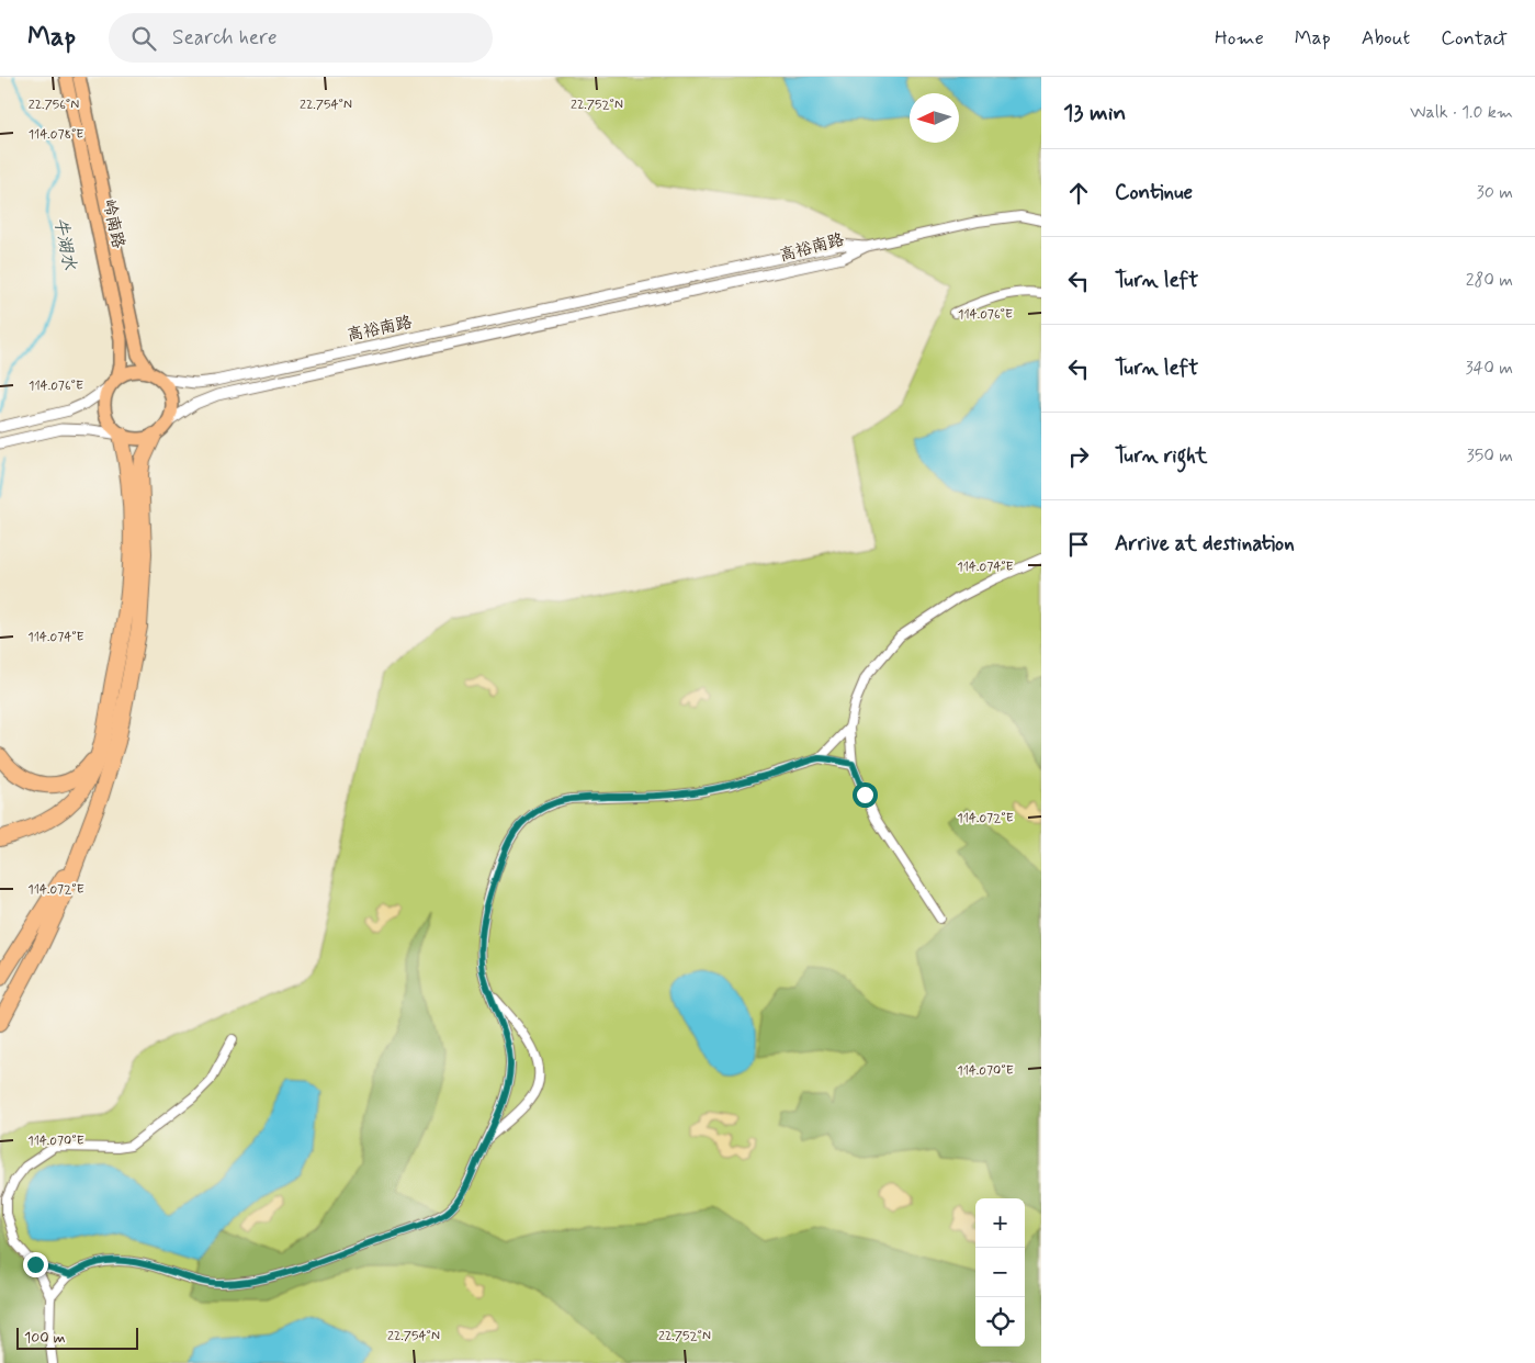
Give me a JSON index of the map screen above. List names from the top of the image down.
{
  "streets": {
    "main road": ["岭南路"],
    "street": ["高裕南路"]
  },
  "crossings": [
    ["岭南路", "高裕南路"]
  ],
  "water": ["牛湖水"],
  "scale_bar": "100 m",
  "north": "left",
  "page": {
    "header": "Map",
    "search": "Search here",
    "nav": [
      "Home",
      "Map",
      "About",
      "Contact"
    ],
    "heading": ["13 min", "Walk · 1.0 km"],
    "list": [
      ["Continue", "30 m"],
      ["Turn left", "280 m"],
      ["Turn left", "340 m"],
      ["Turn right", "350 m"],
      "Arrive at destination"
    ],
    "map_buttons": ["+", "−"],
    "scale": "100 m"
  },
  "coordinates": [
    "22.756°N",
    "22.754°N",
    "22.752°N",
    "114.078°E",
    "114.076°E",
    "114.074°E",
    "114.072°E",
    "114.070°E"
  ]
}
